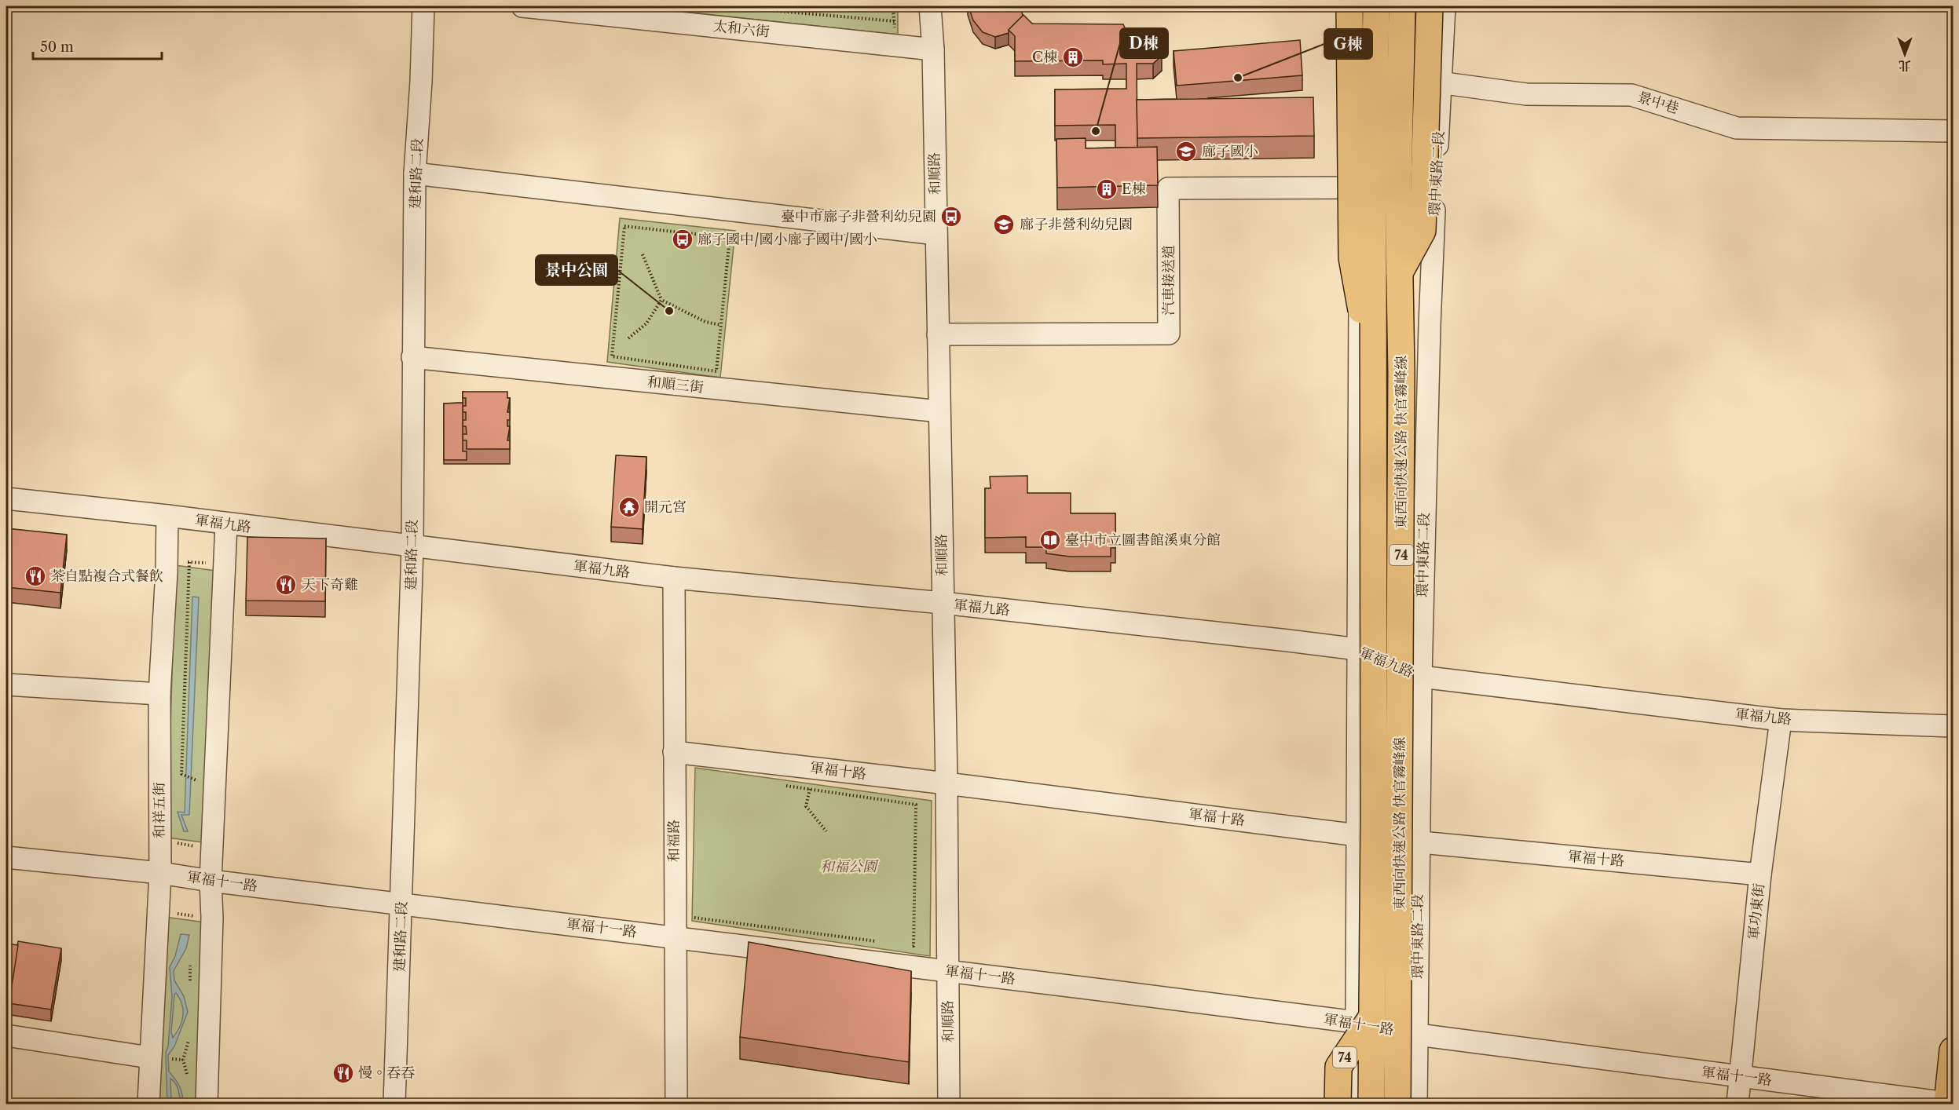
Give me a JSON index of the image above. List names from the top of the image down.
{
  "streets": {
    "main road": ["東西向快速公路 快官霧峰線", "74"],
    "street": [
      "太和六街",
      "景中巷",
      "建和路二段",
      "和順路",
      "環中東路二段",
      "汽車接送道",
      "和順三街",
      "軍福九路",
      "軍福十路",
      "和祥五街",
      "和福路",
      "軍福十一路",
      "軍功東街"
    ]
  },
  "crossings": [
    ["太和六街", "和順路"],
    ["景中巷", "環中東路二段"],
    ["建和路二段", "和順三街"],
    ["建和路二段", "軍福九路"],
    ["建和路二段", "軍福十一路"],
    ["和順路", "汽車接送道"],
    ["和順路", "和順三街"],
    ["和順路", "軍福九路"],
    ["和順路", "軍福十路"],
    ["和順路", "軍福十一路"],
    ["環中東路二段", "軍福九路"],
    ["環中東路二段", "軍福十路"],
    ["環中東路二段", "軍福十一路"],
    ["東西向快速公路 快官霧峰線", "74"],
    ["東西向快速公路 快官霧峰線", "軍福十一路"],
    ["軍福九路", "和祥五街"],
    ["軍福九路", "和福路"],
    ["軍福九路", "軍功東街"],
    ["74", "軍福十一路"],
    ["軍福十路", "和福路"],
    ["軍福十路", "軍功東街"],
    ["和祥五街", "軍福十一路"],
    ["和福路", "軍福十一路"],
    ["軍福十一路", "軍功東街"]
  ],
  "parks": ["和福公園"],
  "places": {
    "building": ["C棟", "E棟"],
    "other": ["G棟", "D棟", "景中公園"],
    "school or university": ["廍子國小", "廍子非營利幼兒園"],
    "bus stop": ["臺中市廍子非營利幼兒園", "廍子國中/國小廍子國中/國小"],
    "temple": ["開元宮"],
    "library": ["臺中市立圖書館溪東分館"],
    "restaurant": ["茶自點複合式餐飲", "天下奇雞", "慢。吞吞"]
  },
  "scale_bar": "50 m",
  "north": "bottom"
}
